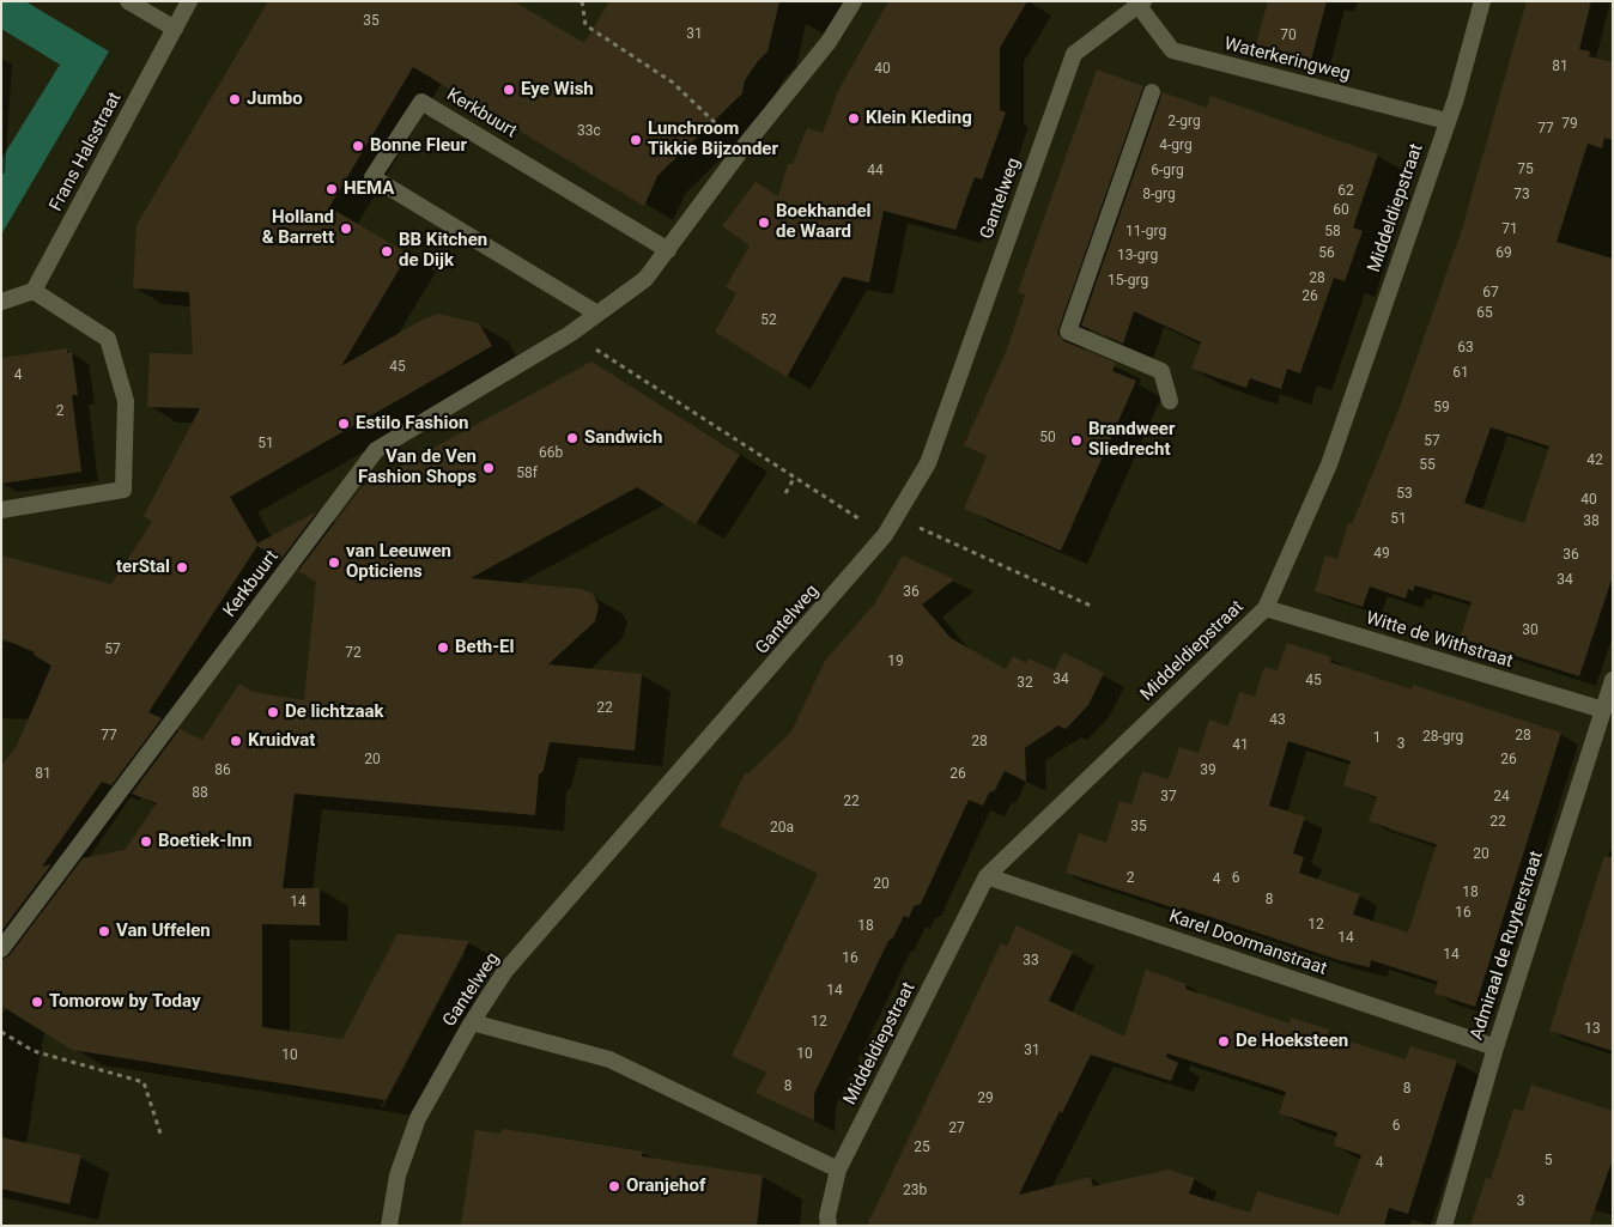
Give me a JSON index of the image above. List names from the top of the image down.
{
  "streets": {
    "street": [
      "Waterkeringweg",
      "Kerkbuurt",
      "Frans Halsstraat",
      "Gantelweg",
      "Middeldiepstraat",
      "Witte de Withstraat",
      "Karel Doormanstraat",
      "Admiraal de Ruyterstraat"
    ]
  },
  "crossings": [
    ["Waterkeringweg", "Gantelweg"],
    ["Waterkeringweg", "Middeldiepstraat"],
    ["Middeldiepstraat", "Witte de Withstraat"],
    ["Middeldiepstraat", "Karel Doormanstraat"],
    ["Witte de Withstraat", "Admiraal de Ruyterstraat"],
    ["Karel Doormanstraat", "Admiraal de Ruyterstraat"]
  ],
  "places": [
    "Eye Wish",
    "Jumbo",
    "Klein Kleding",
    "Lunchroom Tikkie Bijzonder",
    "Bonne Fleur",
    "HEMA",
    "Boekhandel de Waard",
    "Holland & Barrett",
    "BB Kitchen de Dijk",
    "Estilo Fashion",
    "Sandwich",
    "Brandweer Sliedrecht",
    "Van de Ven Fashion Shops",
    "van Leeuwen Opticiens",
    "terStal",
    "Beth-El",
    "De lichtzaak",
    "Kruidvat",
    "Boetiek-Inn",
    "Van Uffelen",
    "Tomorow by Today",
    "De Hoeksteen",
    "Oranjehof"
  ],
  "house_numbers": [
    "35",
    "31",
    "70",
    "81",
    "40",
    "2-grg",
    "79",
    "77",
    "33c",
    "4-grg",
    "75",
    "44",
    "6-grg",
    "62",
    "8-grg",
    "73",
    "60",
    "71",
    "11-grg",
    "58",
    "56",
    "69",
    "13-grg",
    "28",
    "15-grg",
    "67",
    "26",
    "65",
    "52",
    "63",
    "45",
    "61",
    "4",
    "59",
    "2",
    "50",
    "57",
    "51",
    "66b",
    "42",
    "55",
    "58f",
    "53",
    "40",
    "51",
    "38",
    "49",
    "36",
    "34",
    "36",
    "30",
    "57",
    "72",
    "19",
    "34",
    "45",
    "32",
    "22",
    "43",
    "77",
    "28",
    "28-grg",
    "1",
    "28",
    "3",
    "41",
    "20",
    "26",
    "86",
    "39",
    "81",
    "26",
    "88",
    "37",
    "24",
    "22",
    "22",
    "35",
    "20a",
    "20",
    "2",
    "6",
    "4",
    "20",
    "18",
    "8",
    "14",
    "16",
    "12",
    "18",
    "14",
    "14",
    "16",
    "33",
    "14",
    "12",
    "13",
    "31",
    "10",
    "10",
    "8",
    "8",
    "29",
    "6",
    "27",
    "25",
    "5",
    "4",
    "23b",
    "3"
  ]
}
